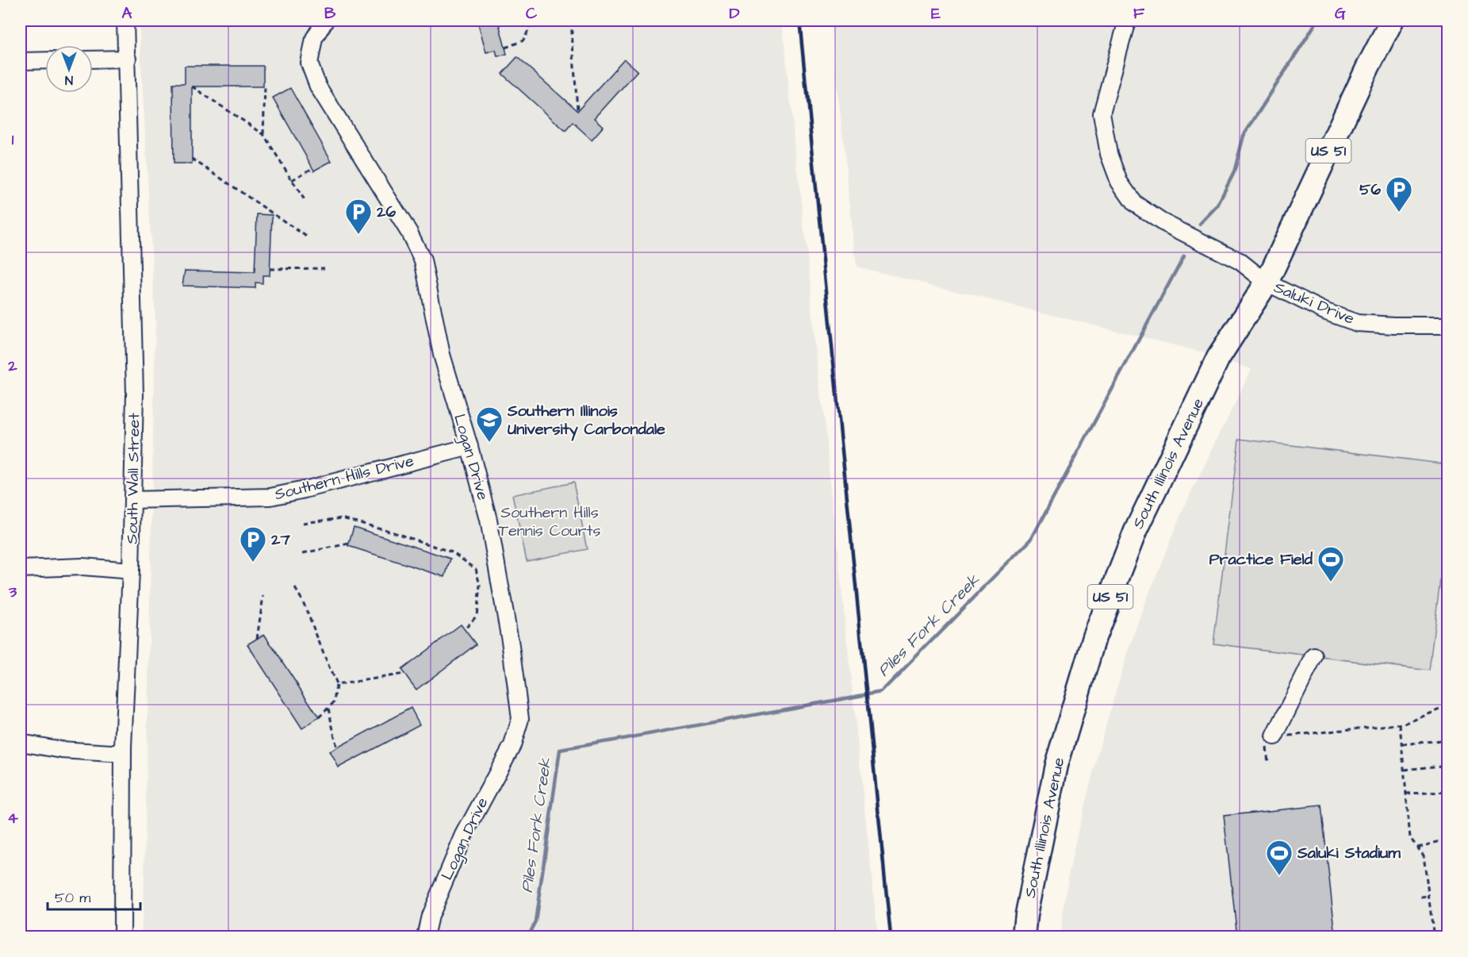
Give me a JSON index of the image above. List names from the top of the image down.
{
  "streets": {
    "highway": ["US 51", "South Illinois Avenue"],
    "street": [
      "Saluki Drive",
      "Logan Drive",
      "Southern Hills Drive",
      "South Wall Street"
    ]
  },
  "crossings": [
    ["Saluki Drive", "South Illinois Avenue"],
    ["Logan Drive", "Southern Hills Drive"],
    ["Southern Hills Drive", "South Wall Street"]
  ],
  "water": ["Piles Fork Creek"],
  "parks": ["Southern Hills Tennis Courts"],
  "places": {
    "parking": ["56", "26", "27"],
    "school or university": ["Southern Illinois University Carbondale"],
    "sports": ["Practice Field", "Saluki Stadium"]
  },
  "scale_bar": "50 m",
  "north": "bottom",
  "grid": {
    "columns": [
      "A",
      "B",
      "C",
      "D",
      "E",
      "F",
      "G"
    ],
    "rows": [
      "1",
      "2",
      "3",
      "4"
    ]
  }
}
